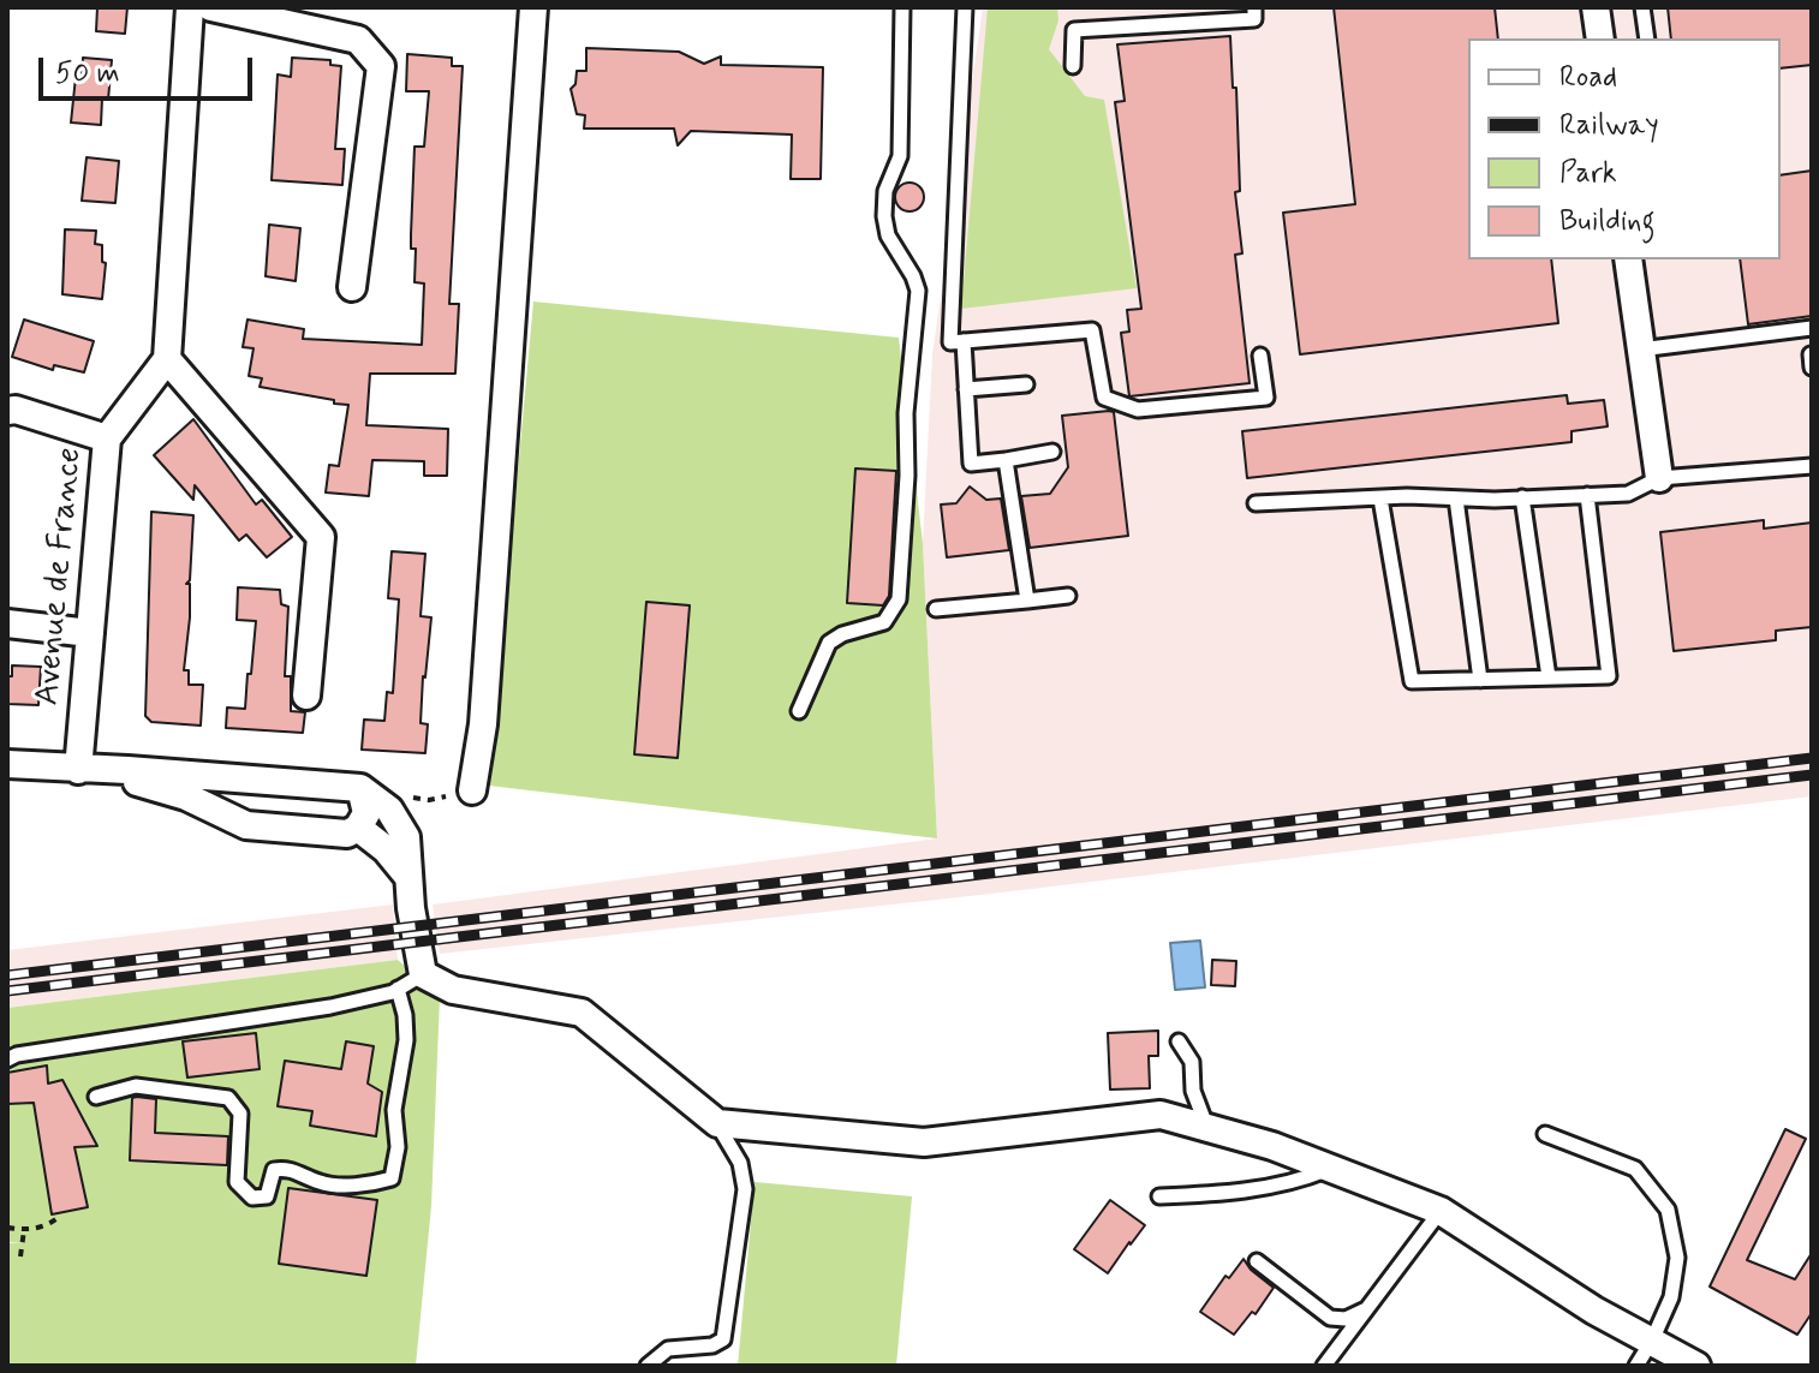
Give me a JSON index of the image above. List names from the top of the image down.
{
  "streets": {
    "street": ["Avenue de France"]
  },
  "legend": [
    "Road",
    "Railway",
    "Park",
    "Building"
  ],
  "scale_bar": "50 m"
}
